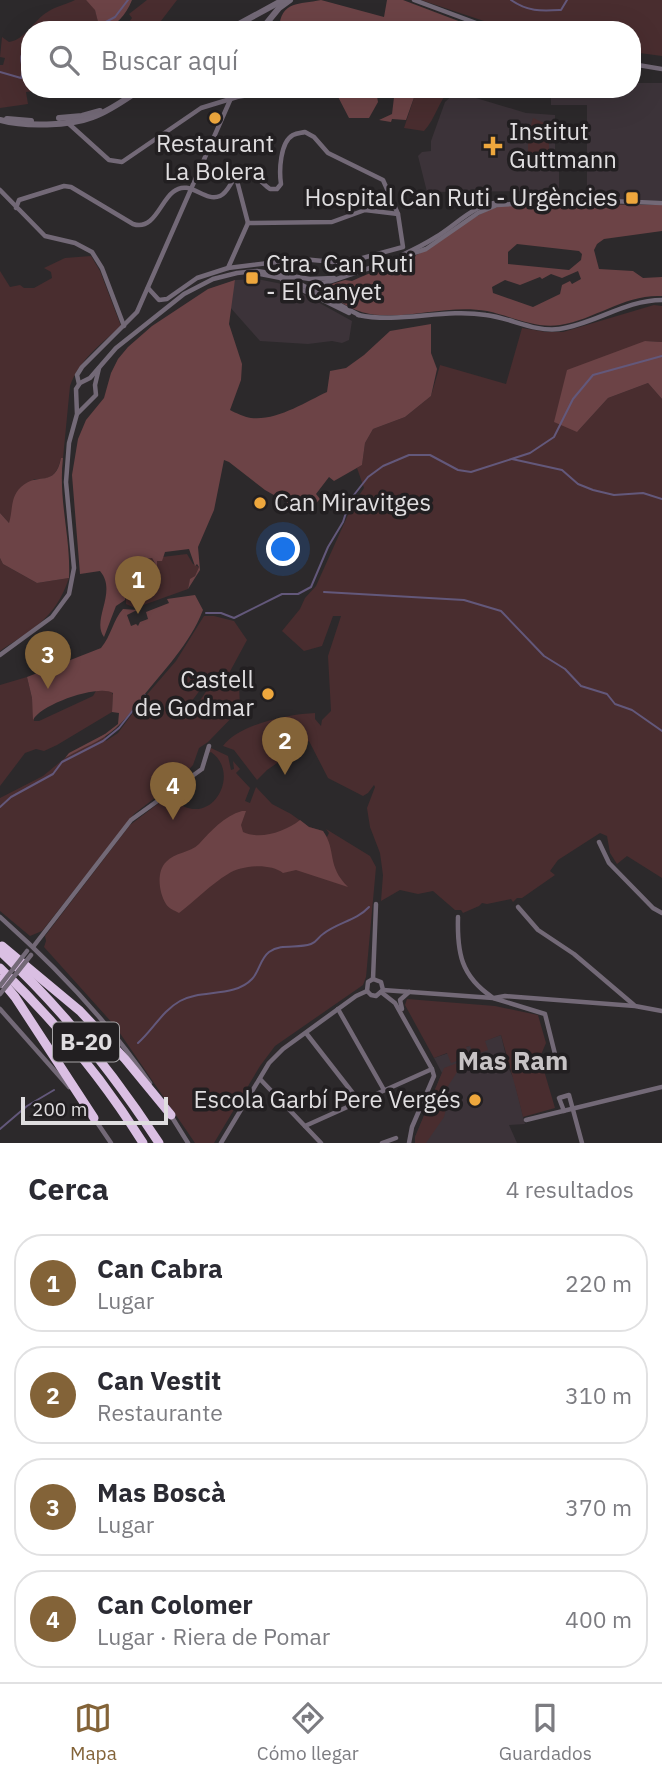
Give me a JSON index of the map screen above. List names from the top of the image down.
{
  "streets": {
    "highway": ["B-20"]
  },
  "districts": ["Mas Ram"],
  "places": {
    "other": [
      "Restaurant La Bolera",
      "Can Miravitges",
      "Castell de Godmar",
      "Escola Garbí Pere Vergés"
    ],
    "health": ["Institut Guttmann"],
    "transit": ["Hospital Can Ruti - Urgències", "Ctra. Can Ruti - El Canyet"]
  },
  "scale_bar": "200 m",
  "page": {
    "search": "Buscar aquí",
    "pins": [
      "1",
      "3",
      "2",
      "4"
    ],
    "scale": "200 m",
    "heading": ["Cerca", "4 resultados"],
    "list": [
      {
        "mark": "1",
        "name": "Can Cabra",
        "note": "Lugar",
        "value": "220 m"
      },
      {
        "mark": "2",
        "name": "Can Vestit",
        "note": "Restaurante",
        "value": "310 m"
      },
      {
        "mark": "3",
        "name": "Mas Boscà",
        "note": "Lugar",
        "value": "370 m"
      },
      {
        "mark": "4",
        "name": "Can Colomer",
        "note": "Lugar · Riera de Pomar",
        "value": "400 m"
      }
    ],
    "nav": ["Mapa", "Cómo llegar", "Guardados"]
  }
}
